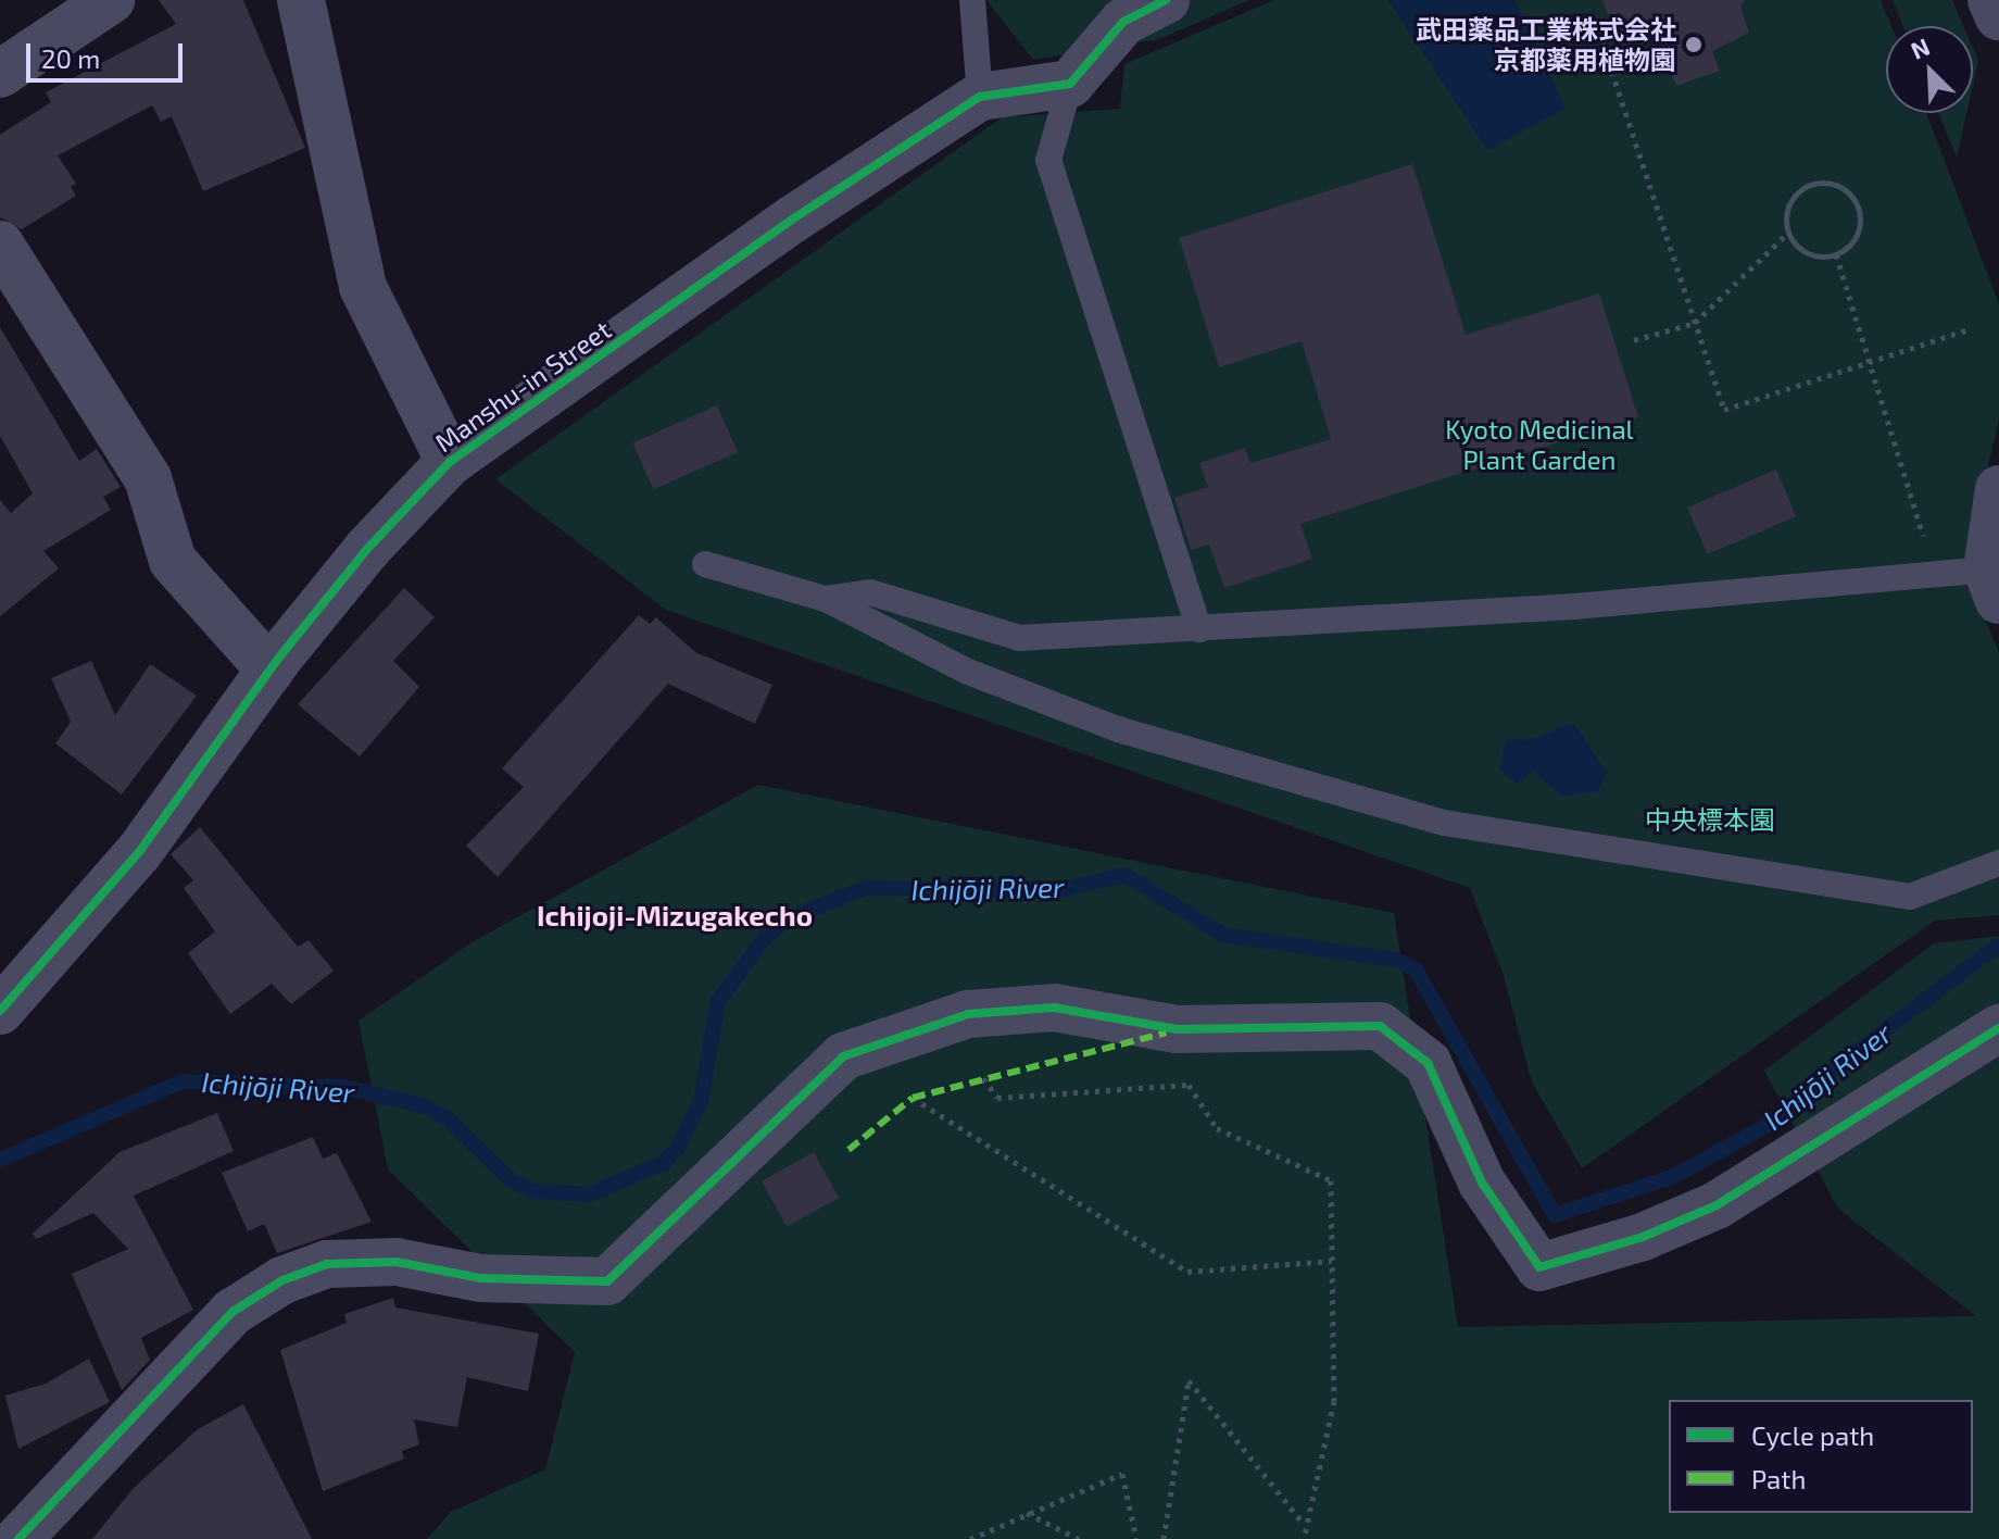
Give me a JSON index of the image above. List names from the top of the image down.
{
  "streets": {
    "street": ["Manshu-in Street"]
  },
  "districts": ["Ichijoji-Mizugakecho"],
  "water": ["Ichijōji River"],
  "parks": ["Kyoto Medicinal Plant Garden", "中央標本園"],
  "places": ["武田薬品工業株式会社 京都薬用植物園"],
  "legend": ["Cycle path", "Path"],
  "scale_bar": "20 m",
  "north": "top left"
}
